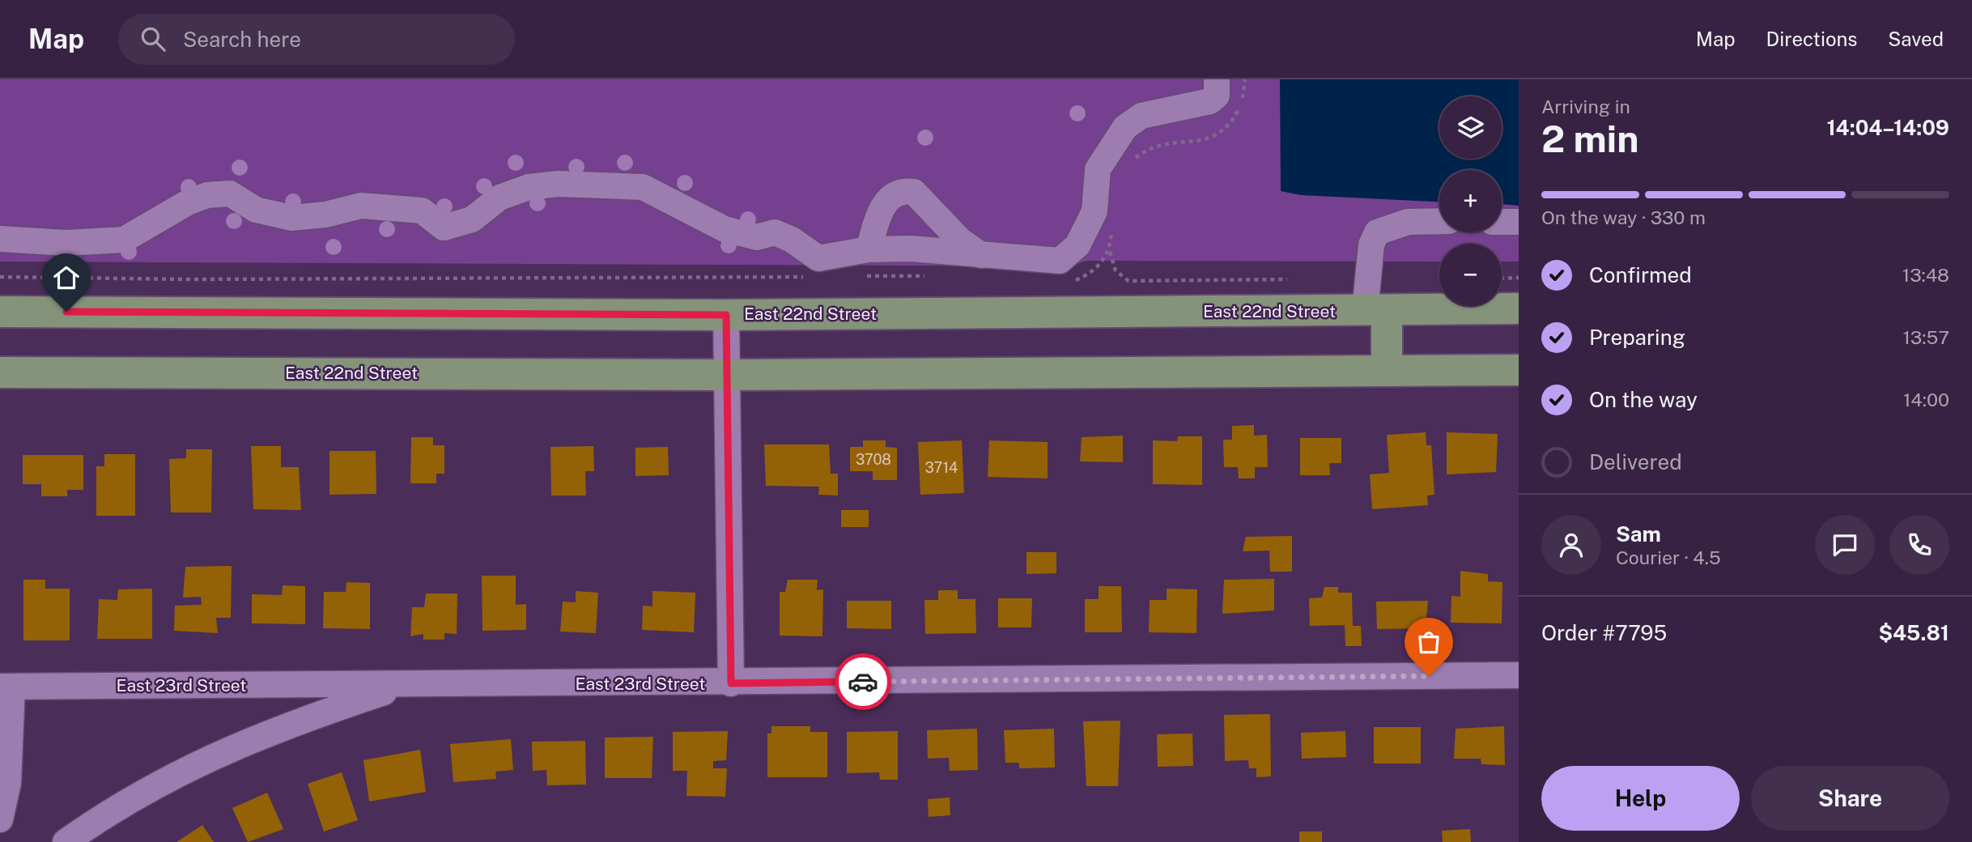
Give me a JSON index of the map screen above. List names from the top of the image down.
{
  "streets": {
    "main road": ["East 22nd Street"],
    "street": ["East 23rd Street"]
  },
  "house_numbers": ["3708", "3714"],
  "page": {
    "header": "Map",
    "search": "Search here",
    "nav": ["Map", "Directions", "Saved"],
    "heading": ["2 min", "Arriving in", "14:04–14:09"],
    "panel": [
      "Sam",
      "Courier · 4.5",
      "Order #7795",
      "$45.81"
    ],
    "map_buttons": ["+", "−"],
    "bar": "On the way · 330 m",
    "list": [
      ["Confirmed", "13:48"],
      ["Preparing", "13:57"],
      ["On the way", "14:00"],
      "Delivered"
    ],
    "buttons": ["Help", "Share"]
  }
}
